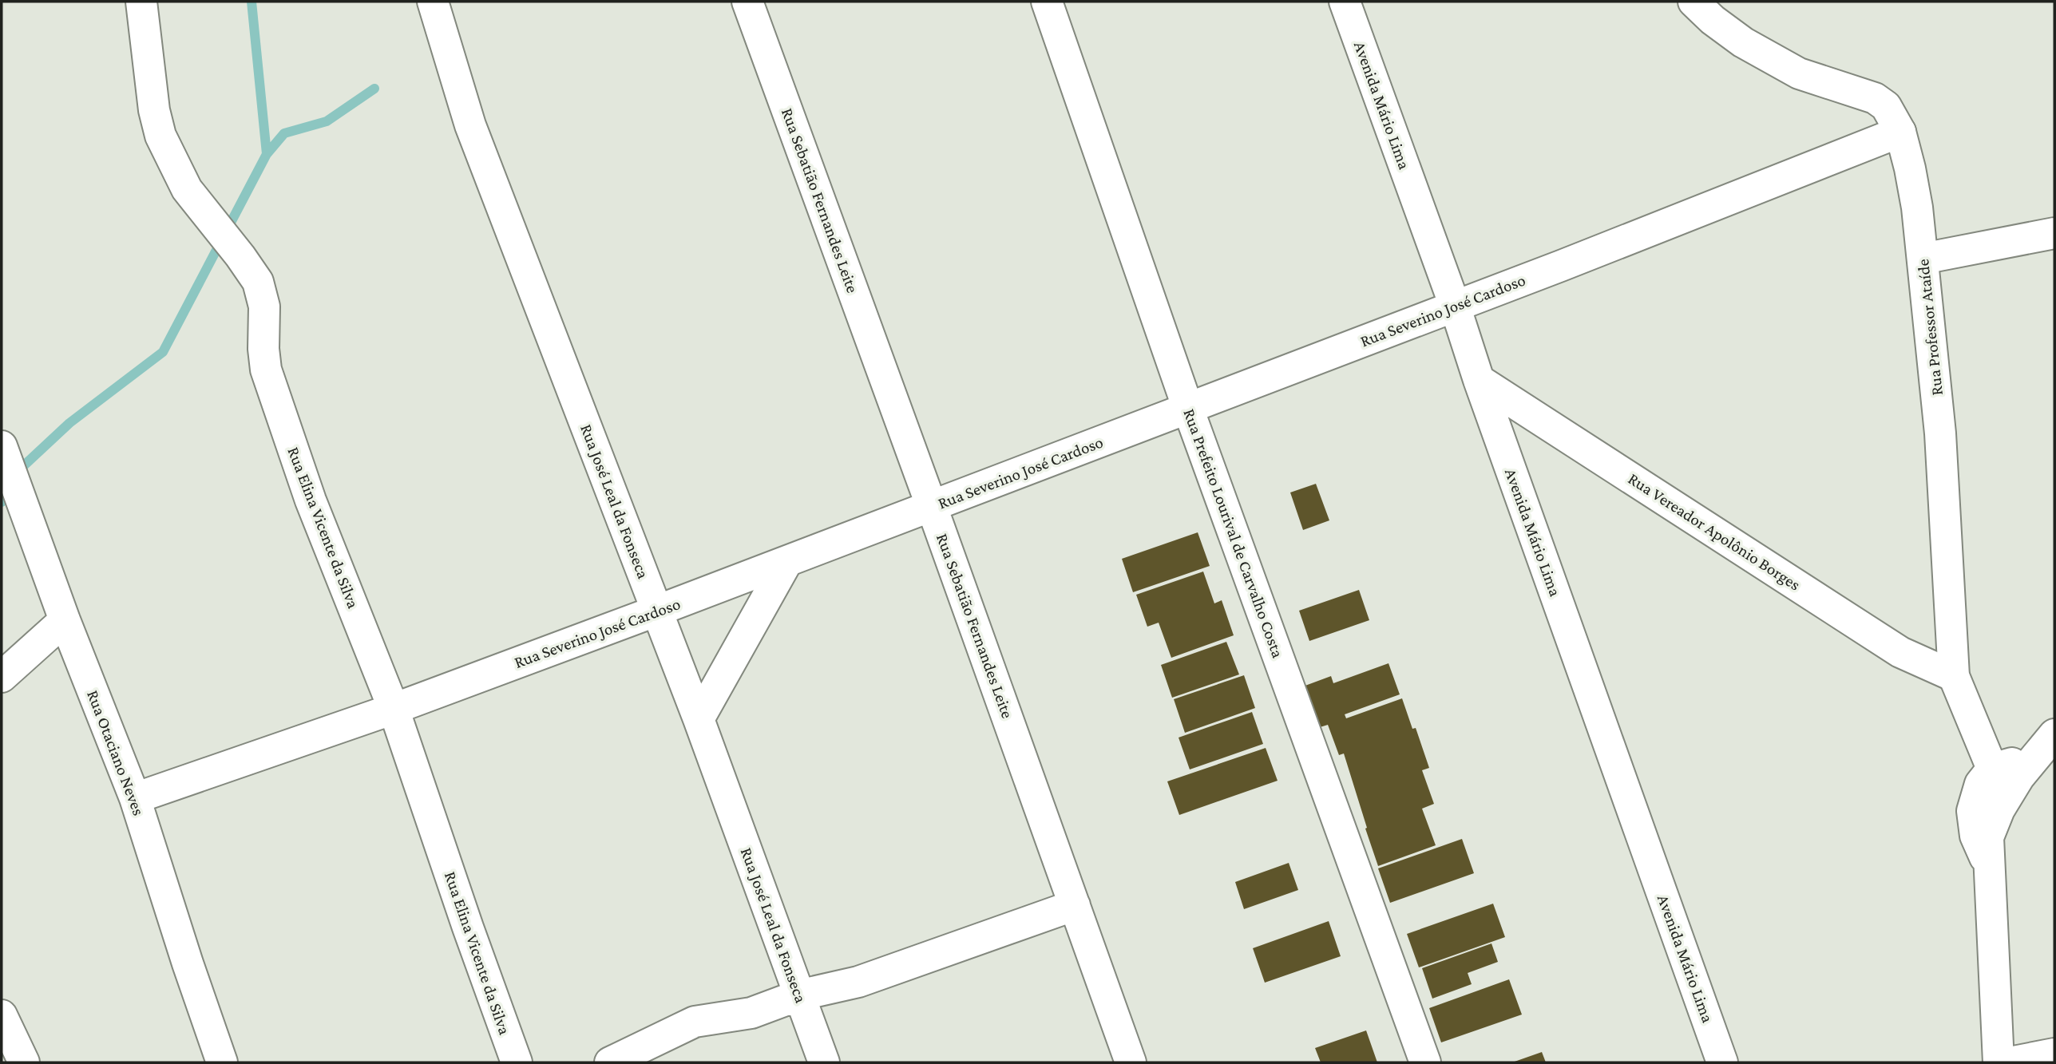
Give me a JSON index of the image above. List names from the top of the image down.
{
  "streets": {
    "street": [
      "Avenida Mário Lima",
      "Rua Sebatião Fernandes Leite",
      "Rua Severino José Cardoso",
      "Rua Professor Ataíde",
      "Rua José Leal da Fonseca",
      "Rua Elina Vicente da Silva",
      "Rua Vereador Apolônio Borges",
      "Rua Prefeito Lourival de Carvalho Costa",
      "Rua Otaciano Neves"
    ]
  },
  "crossings": [
    ["Avenida Mário Lima", "Rua Severino José Cardoso"],
    ["Avenida Mário Lima", "Rua Vereador Apolônio Borges"],
    ["Rua Sebatião Fernandes Leite", "Rua Severino José Cardoso"],
    ["Rua Severino José Cardoso", "Rua Professor Ataíde"],
    ["Rua Severino José Cardoso", "Rua José Leal da Fonseca"],
    ["Rua Severino José Cardoso", "Rua Elina Vicente da Silva"],
    ["Rua Severino José Cardoso", "Rua Prefeito Lourival de Carvalho Costa"],
    ["Rua Severino José Cardoso", "Rua Otaciano Neves"],
    ["Rua Professor Ataíde", "Rua Vereador Apolônio Borges"]
  ]
}
